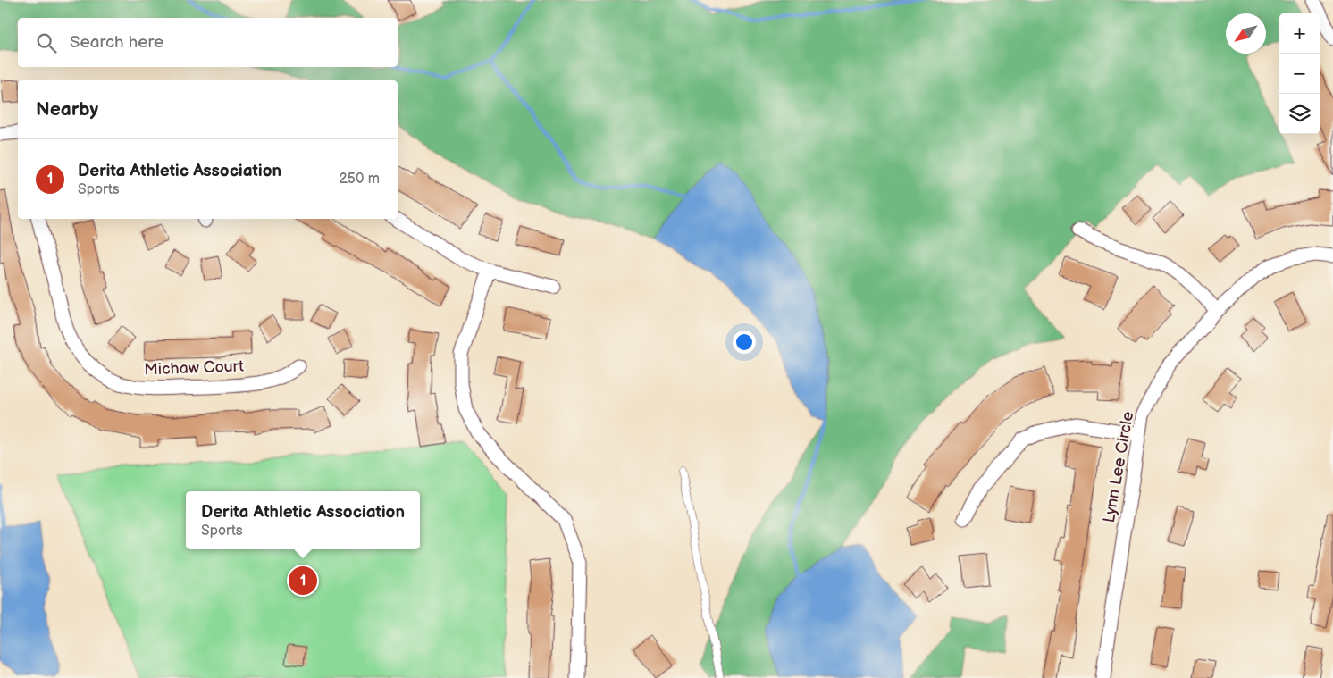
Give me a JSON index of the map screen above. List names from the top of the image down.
{
  "streets": {
    "street": ["Michaw Court", "Lynn Lee Circle"]
  },
  "north": "bottom left",
  "page": {
    "map_buttons": ["+", "−"],
    "search": "Search here",
    "heading": "Nearby",
    "list": [
      {
        "mark": "1",
        "name": "Derita Athletic Association",
        "note": "Sports",
        "value": "250 m"
      }
    ],
    "popup": ["Derita Athletic Association", "Sports"],
    "pins": "1"
  }
}
